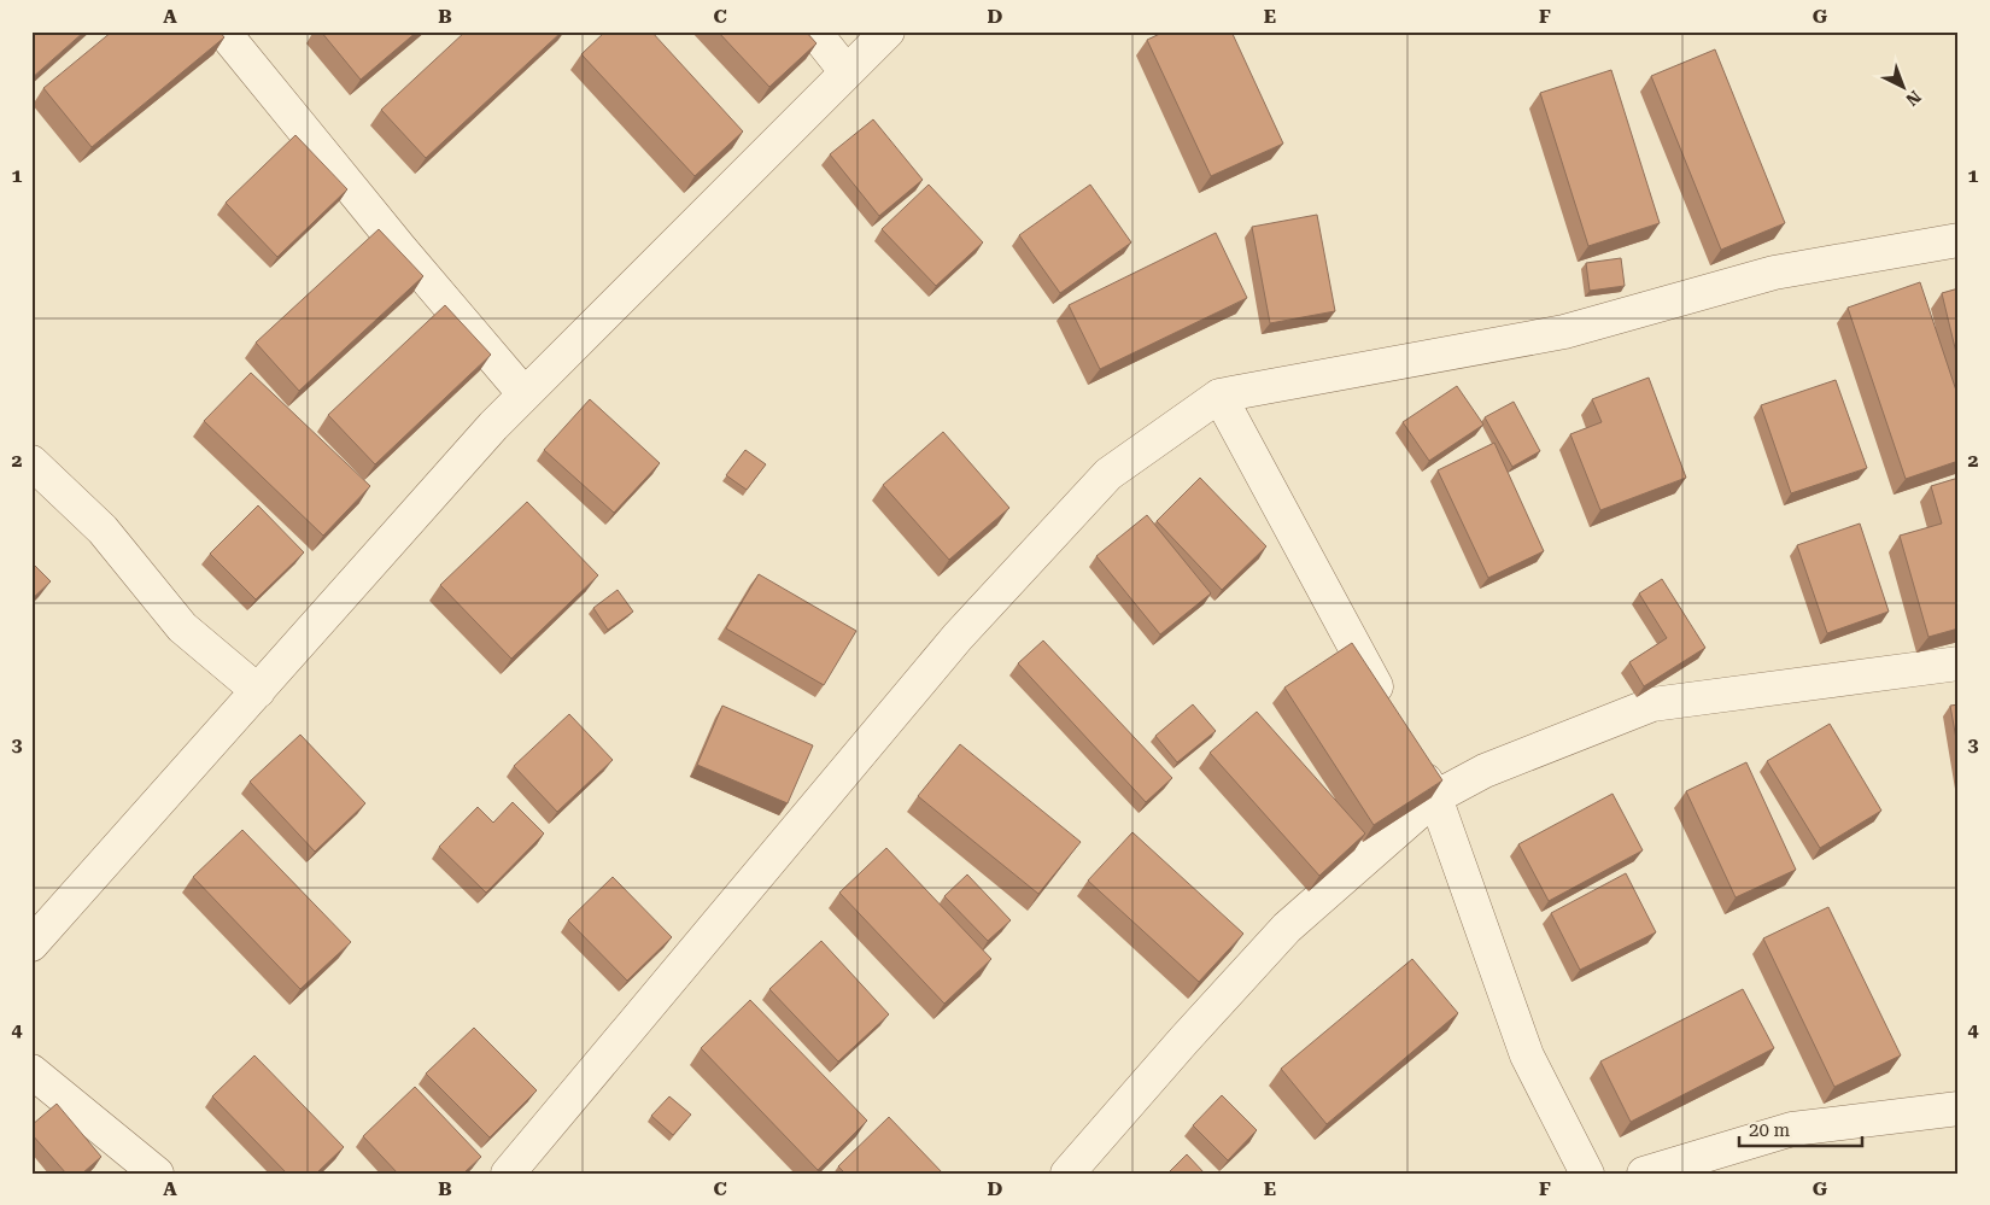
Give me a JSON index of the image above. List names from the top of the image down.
{
  "scale_bar": "20 m",
  "north": "bottom right",
  "grid": {
    "columns": [
      "A",
      "B",
      "C",
      "D",
      "E",
      "F",
      "G"
    ],
    "rows": [
      "1",
      "2",
      "3",
      "4"
    ]
  }
}
